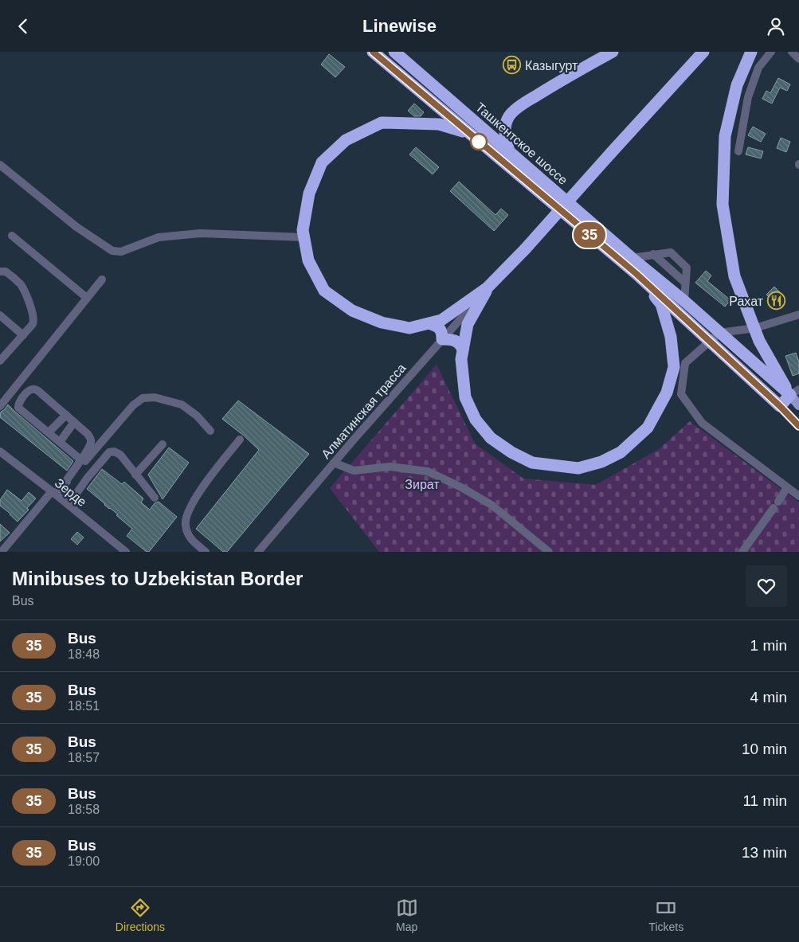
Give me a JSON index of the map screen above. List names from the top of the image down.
{
  "streets": {
    "highway": ["Ташкентское шоссе"],
    "street": ["Алматинская трасса", "Зерде"]
  },
  "parks": ["Зират"],
  "places": {
    "bus stop": ["Казыгурт"],
    "restaurant": ["Рахат"]
  },
  "lines": ["bus line 35"],
  "page": {
    "header": "Linewise",
    "on_map": "35",
    "heading": ["Minibuses to Uzbekistan Border", "Bus"],
    "list": [
      {
        "mark": "35",
        "name": "Bus",
        "note": "18:48",
        "value": "1 min"
      },
      {
        "mark": "35",
        "name": "Bus",
        "note": "18:51",
        "value": "4 min"
      },
      {
        "mark": "35",
        "name": "Bus",
        "note": "18:57",
        "value": "10 min"
      },
      {
        "mark": "35",
        "name": "Bus",
        "note": "18:58",
        "value": "11 min"
      },
      {
        "mark": "35",
        "name": "Bus",
        "note": "19:00",
        "value": "13 min"
      }
    ],
    "tabs": ["Directions", "Map", "Tickets"]
  }
}
